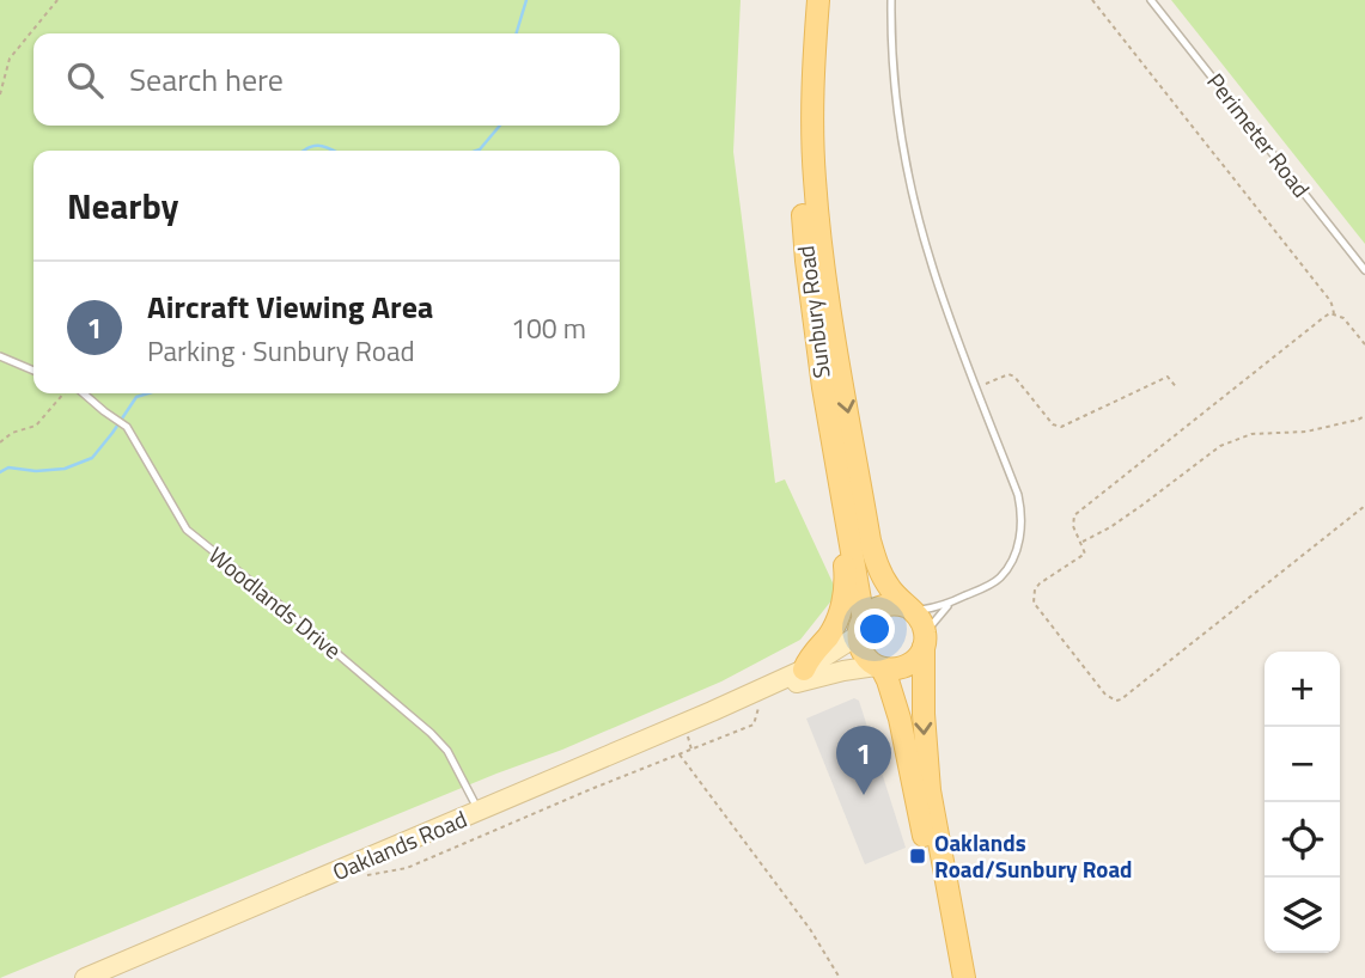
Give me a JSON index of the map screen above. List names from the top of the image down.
{
  "streets": {
    "main road": ["Sunbury Road", "Oaklands Road"],
    "lane": ["Perimeter Road", "Woodlands Drive"]
  },
  "crossings": [
    ["Sunbury Road", "Oaklands Road"],
    ["Woodlands Drive", "Oaklands Road"]
  ],
  "places": {
    "transit": ["Oaklands Road/Sunbury Road"]
  },
  "page": {
    "search": "Search here",
    "heading": "Nearby",
    "list": [
      {
        "mark": "1",
        "name": "Aircraft Viewing Area",
        "note": "Parking · Sunbury Road",
        "value": "100 m"
      }
    ],
    "map_buttons": ["+", "−"],
    "pins": "1"
  }
}
